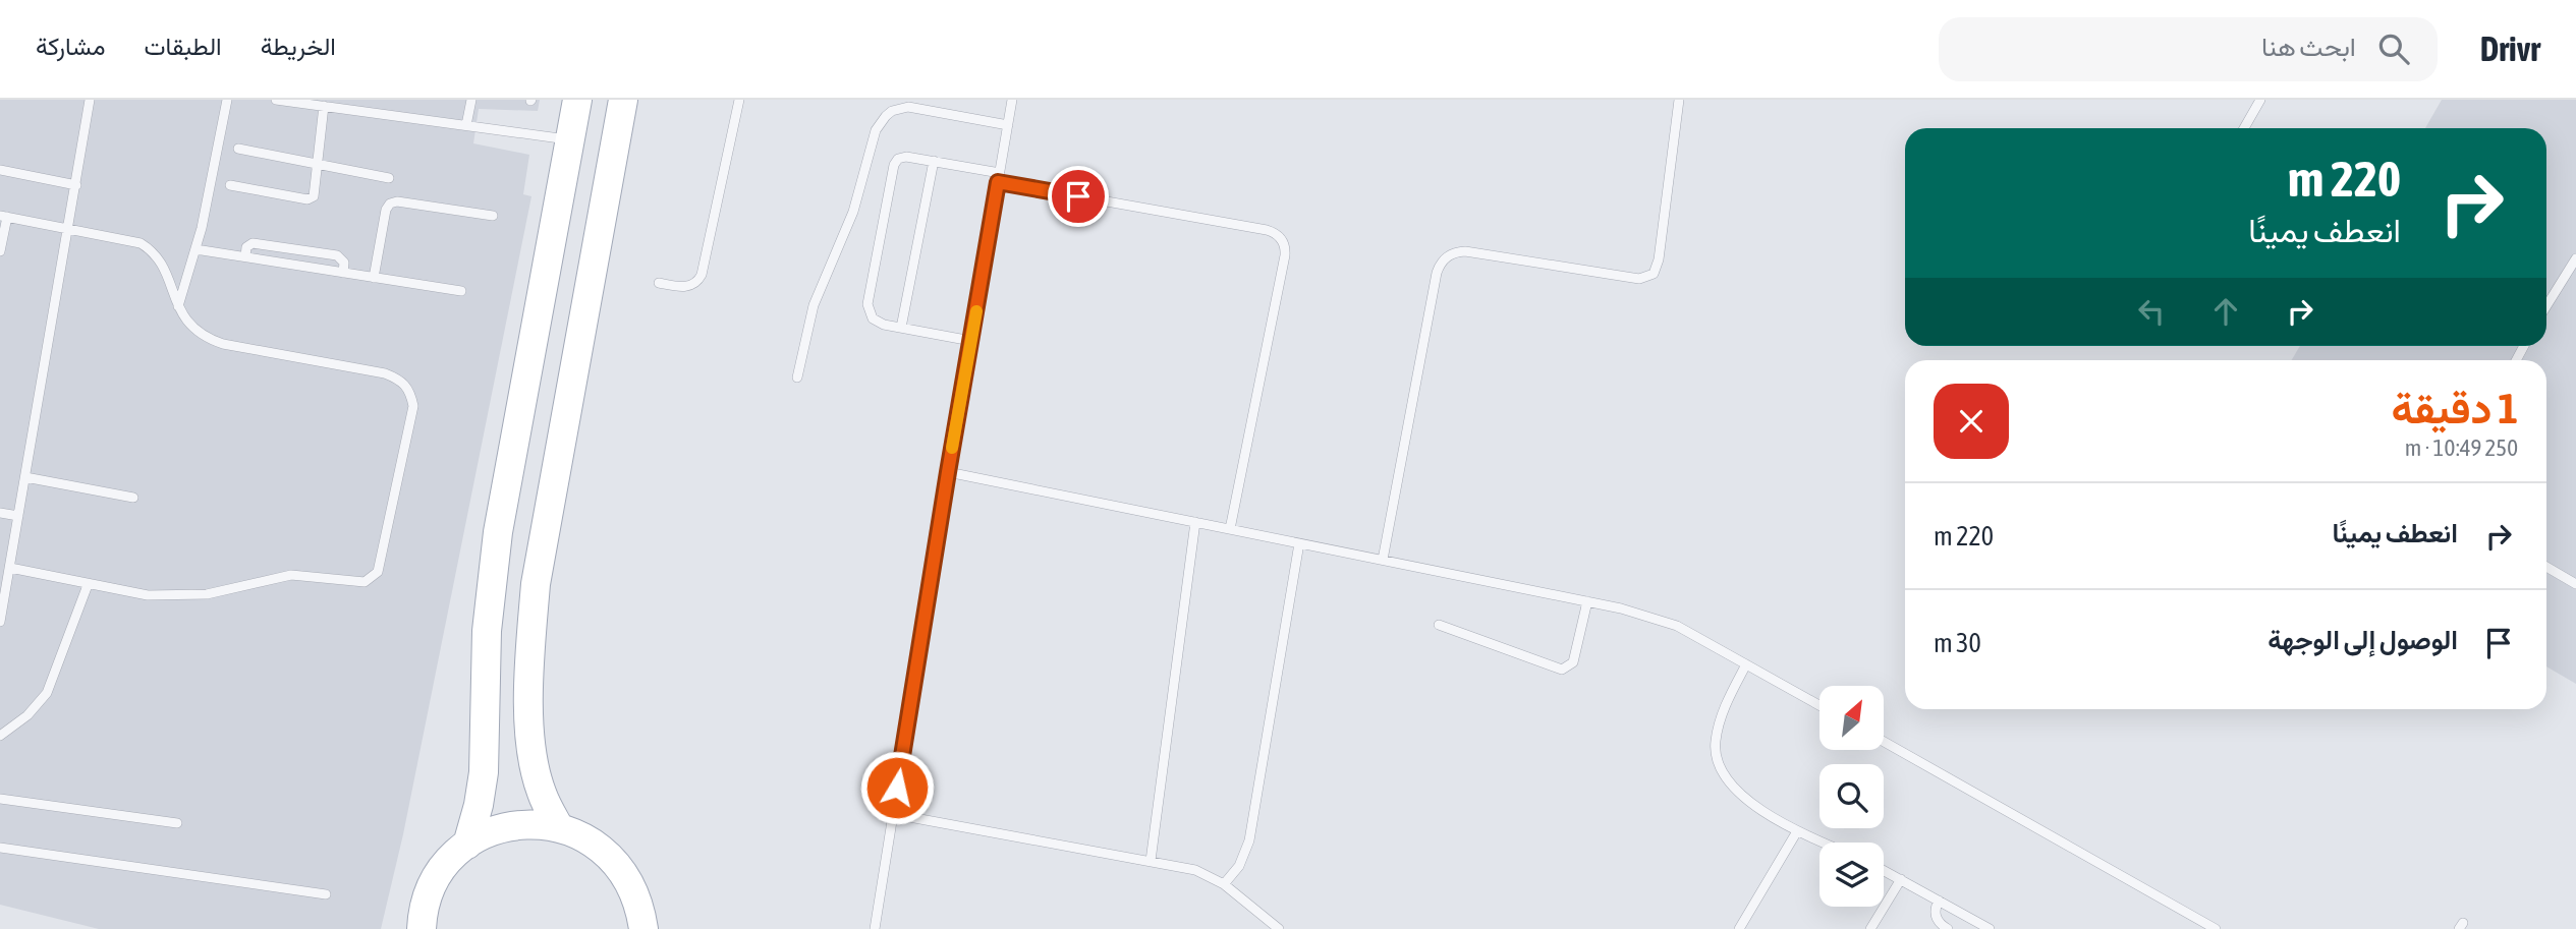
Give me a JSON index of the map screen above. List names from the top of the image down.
{
  "north": "top right",
  "page": {
    "header": "Drivr",
    "search": "ابحث هنا",
    "nav": ["الخريطة", "الطبقات", "مشاركة"],
    "turn": ["220 m", "انعطف يمينًا"],
    "heading": ["1 دقيقة", "250 m · 10:49"],
    "list": [
      {
        "name": "انعطف يمينًا",
        "value": "220 m"
      },
      {
        "name": "الوصول إلى الوجهة",
        "value": "30 m"
      }
    ]
  }
}
